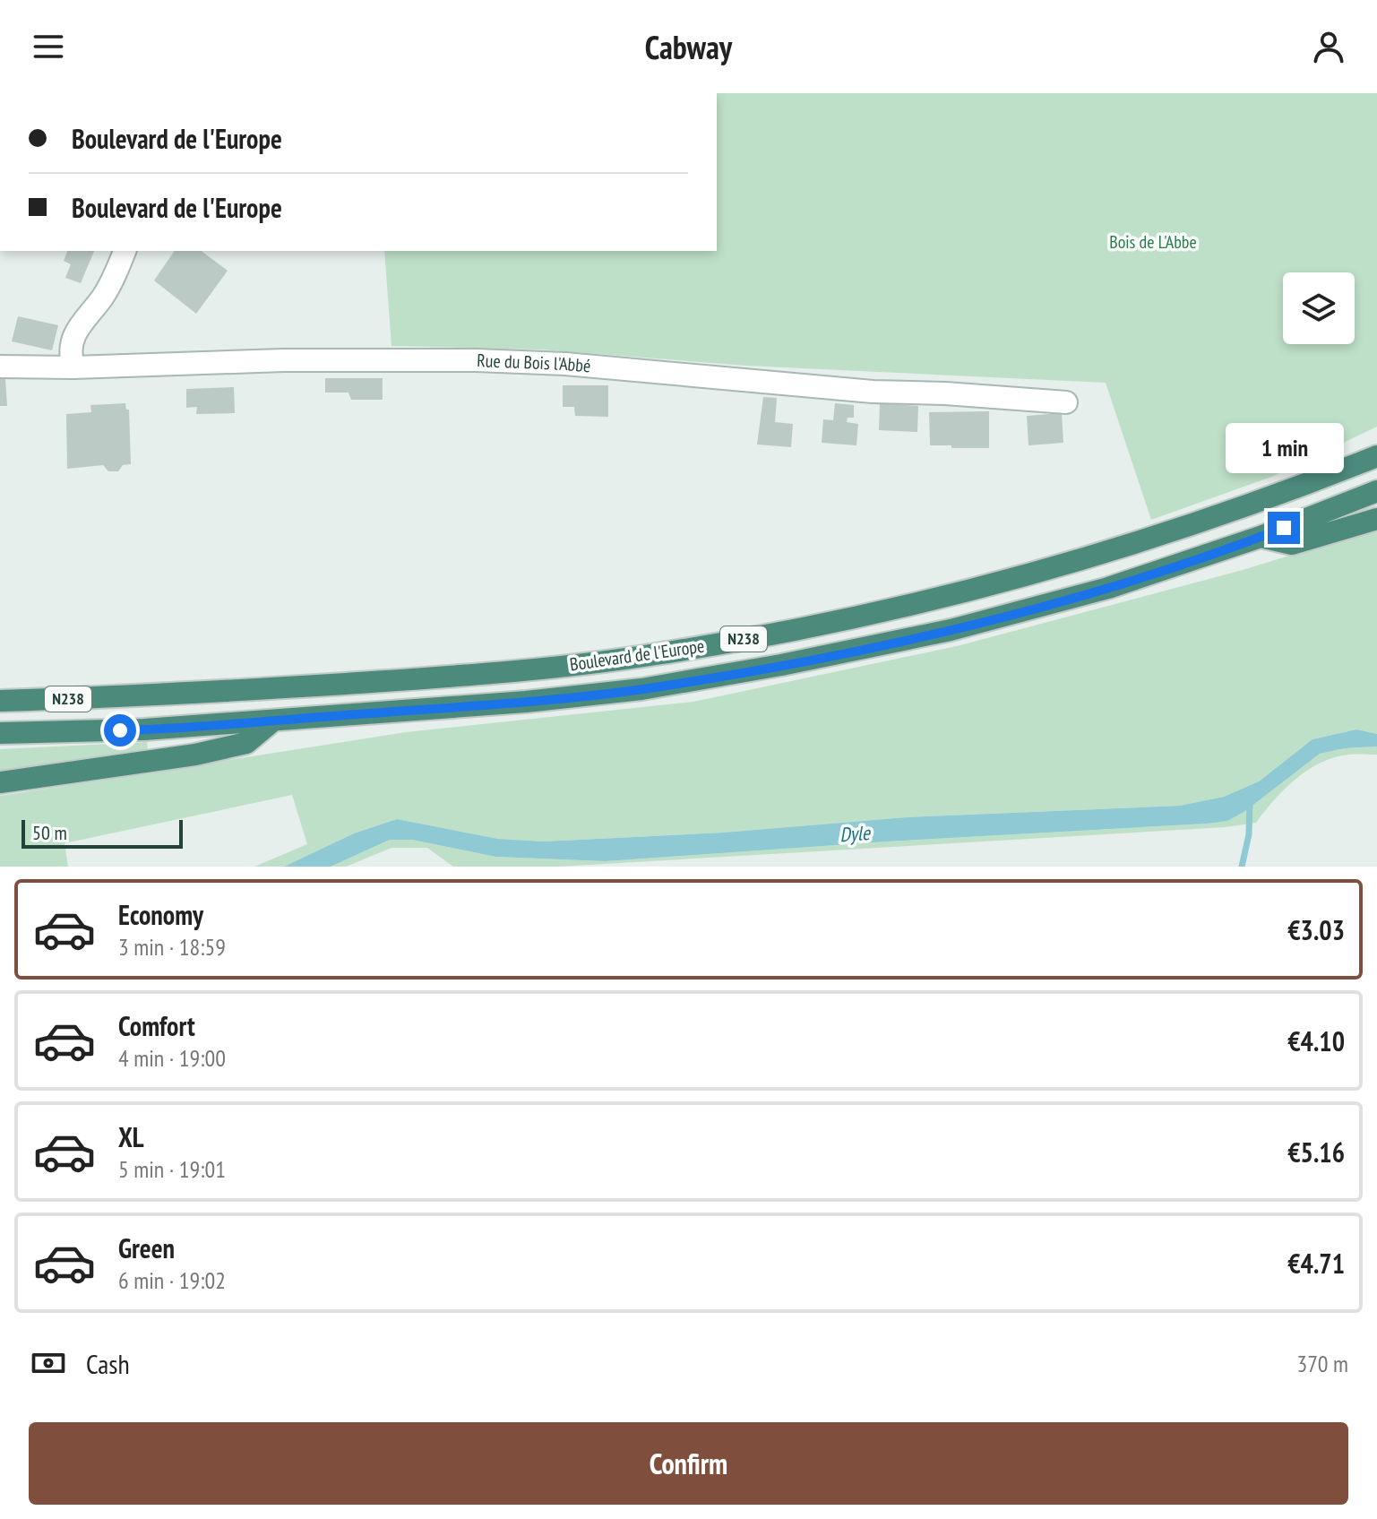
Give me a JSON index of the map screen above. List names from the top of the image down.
{
  "streets": {
    "highway": ["N238", "Boulevard de l'Europe"],
    "street": ["Rue du Bois l'Abbé"]
  },
  "water": ["Dyle"],
  "parks": ["Bois de L'Abbe"],
  "scale_bar": "50 m",
  "page": {
    "header": "Cabway",
    "banner": ["Boulevard de l'Europe", "Boulevard de l'Europe"],
    "bubble": "1 min",
    "scale": "50 m",
    "list": [
      {
        "name": "Economy",
        "note": "3 min · 18:59",
        "value": "€3.03"
      },
      {
        "name": "Comfort",
        "note": "4 min · 19:00",
        "value": "€4.10"
      },
      {
        "name": "XL",
        "note": "5 min · 19:01",
        "value": "€5.16"
      },
      {
        "name": "Green",
        "note": "6 min · 19:02",
        "value": "€4.71"
      }
    ],
    "pay": ["Cash", "370 m"],
    "buttons": "Confirm"
  }
}
